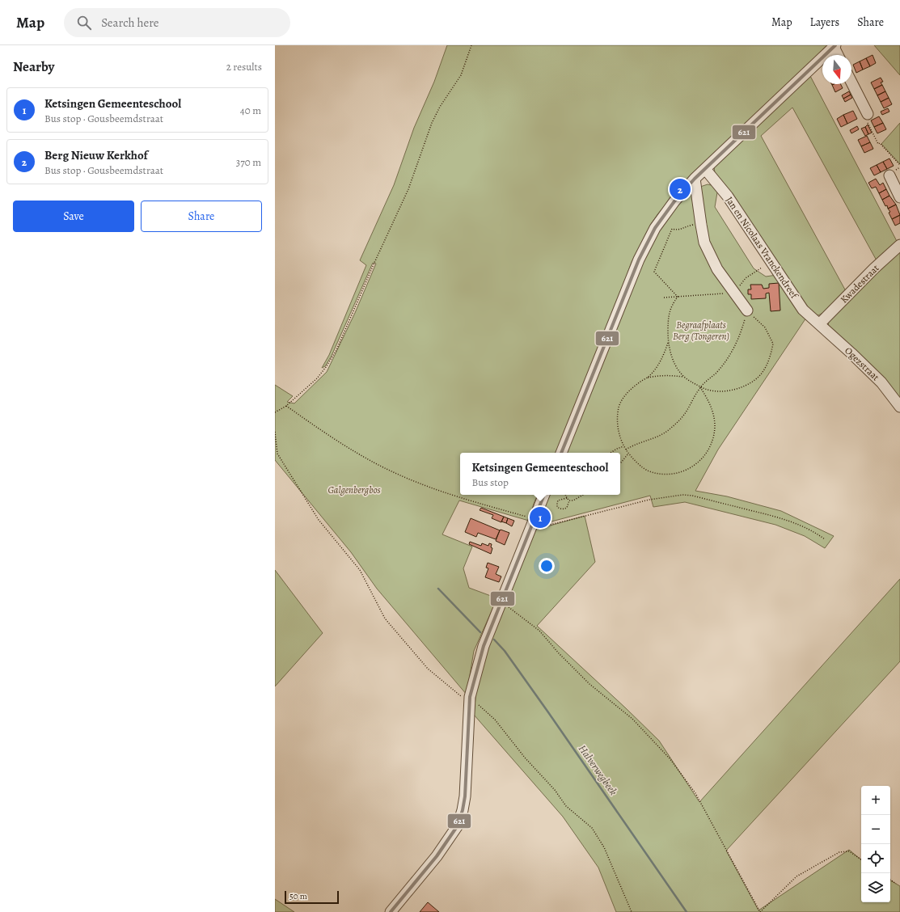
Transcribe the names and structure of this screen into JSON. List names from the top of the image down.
{
  "streets": {
    "street": ["Jan en Nicolaas Vranckendreef", "Kwadestraat", "Ogezstraat"]
  },
  "crossings": [
    ["Jan en Nicolaas Vranckendreef", "Kwadestraat"],
    ["Jan en Nicolaas Vranckendreef", "Ogezstraat"],
    ["Kwadestraat", "Ogezstraat"]
  ],
  "water": ["Halverwegbeek"],
  "parks": ["Begraafplaats Berg (Tongeren)", "Galgenbergbos"],
  "lines": ["transit line 621"],
  "scale_bar": "50 m",
  "north": "bottom",
  "page": {
    "header": "Map",
    "search": "Search here",
    "nav": ["Map", "Layers", "Share"],
    "heading": ["Nearby", "2 results"],
    "list": [
      {
        "mark": "1",
        "name": "Ketsingen Gemeenteschool",
        "note": "Bus stop · Gousbeemdstraat",
        "value": "40 m"
      },
      {
        "mark": "2",
        "name": "Berg Nieuw Kerkhof",
        "note": "Bus stop · Gousbeemdstraat",
        "value": "370 m"
      }
    ],
    "pins": ["2", "1"],
    "buttons": ["Save", "Share"],
    "popup": ["Ketsingen Gemeenteschool", "Bus stop"],
    "map_buttons": ["+", "−"],
    "scale": "50 m"
  }
}
